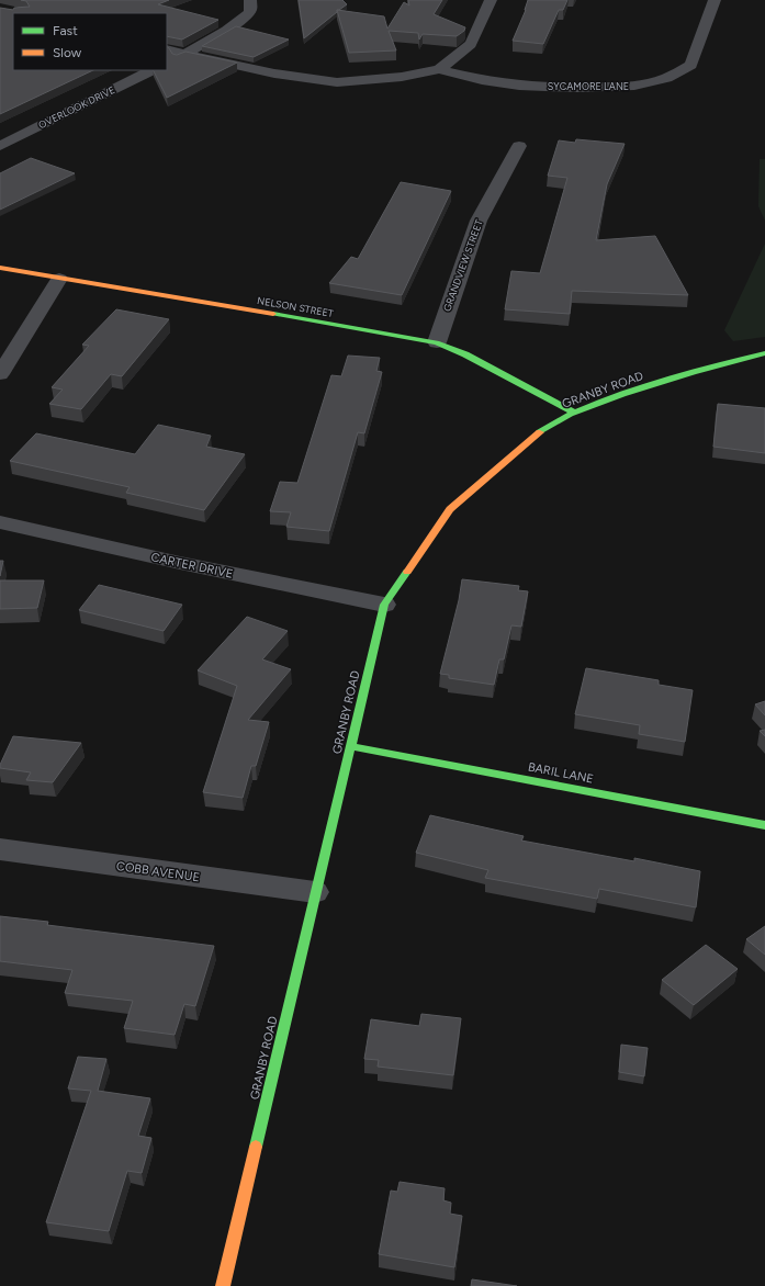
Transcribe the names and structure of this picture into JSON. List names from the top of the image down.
{
  "streets": {
    "main road": ["NELSON STREET", "GRANBY ROAD", "BARIL LANE"],
    "street": [
      "SYCAMORE LANE",
      "OVERLOOK DRIVE",
      "GRANDVIEW STREET",
      "CARTER DRIVE",
      "COBB AVENUE"
    ]
  },
  "crossings": [
    ["GRANDVIEW STREET", "NELSON STREET"],
    ["NELSON STREET", "GRANBY ROAD"],
    ["GRANBY ROAD", "CARTER DRIVE"],
    ["GRANBY ROAD", "BARIL LANE"],
    ["GRANBY ROAD", "COBB AVENUE"]
  ],
  "legend": ["Fast", "Slow"]
}
